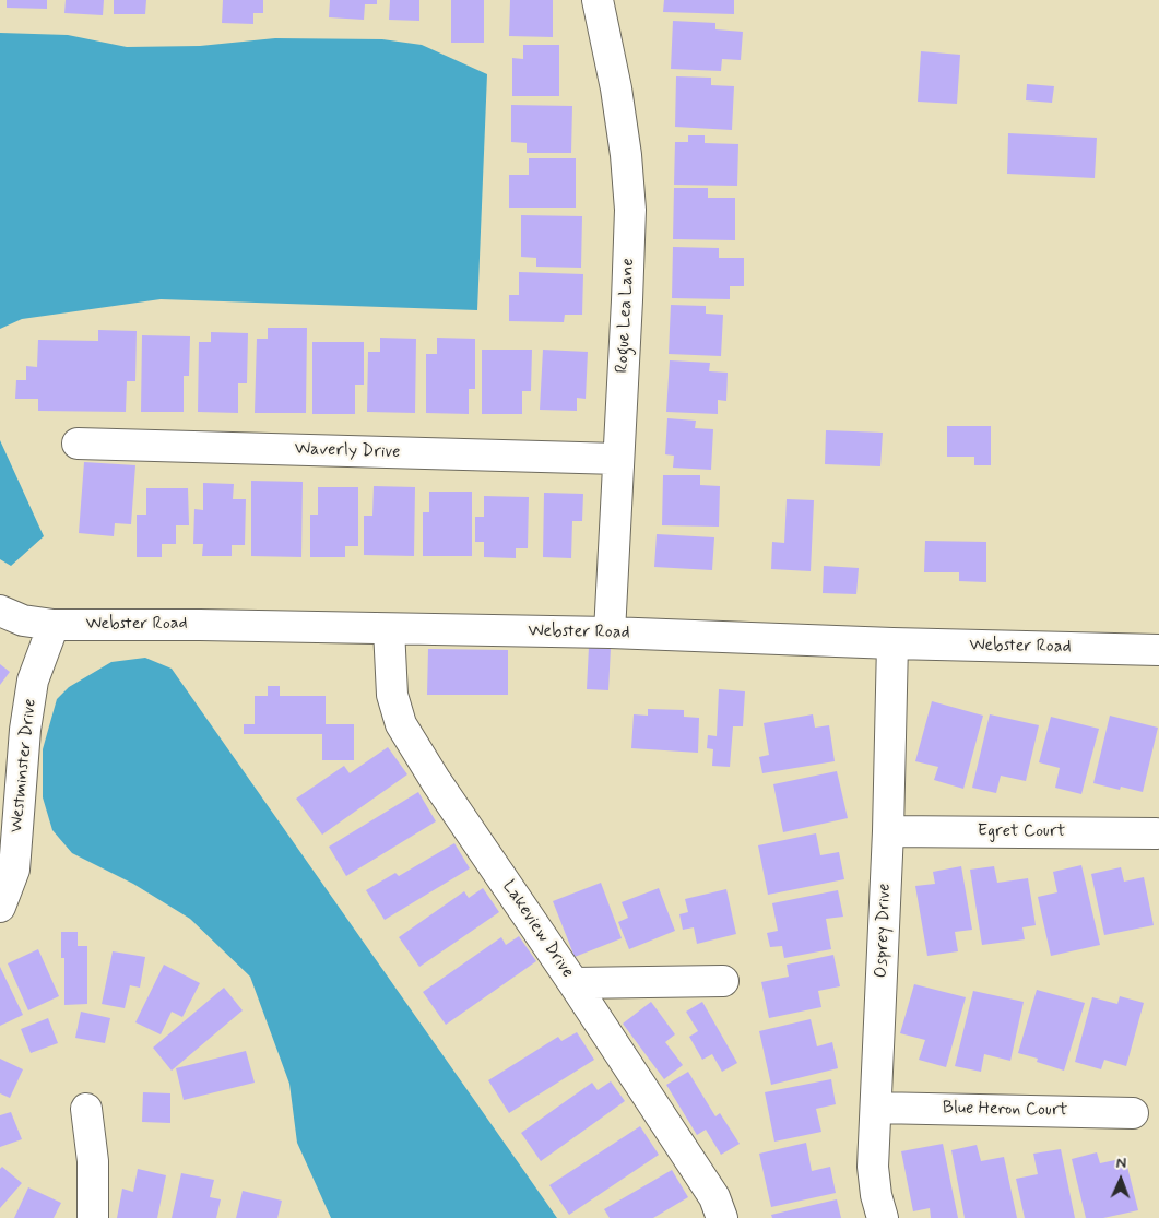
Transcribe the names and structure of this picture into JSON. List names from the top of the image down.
{
  "streets": {
    "street": [
      "Rogue Lea Lane",
      "Waverly Drive",
      "Webster Road",
      "Westminster Drive",
      "Egret Court",
      "Lakeview Drive",
      "Osprey Drive",
      "Blue Heron Court"
    ]
  },
  "crossings": [
    ["Rogue Lea Lane", "Waverly Drive"],
    ["Rogue Lea Lane", "Webster Road"],
    ["Webster Road", "Westminster Drive"],
    ["Webster Road", "Lakeview Drive"],
    ["Webster Road", "Osprey Drive"],
    ["Egret Court", "Osprey Drive"],
    ["Osprey Drive", "Blue Heron Court"]
  ],
  "north": "top"
}
